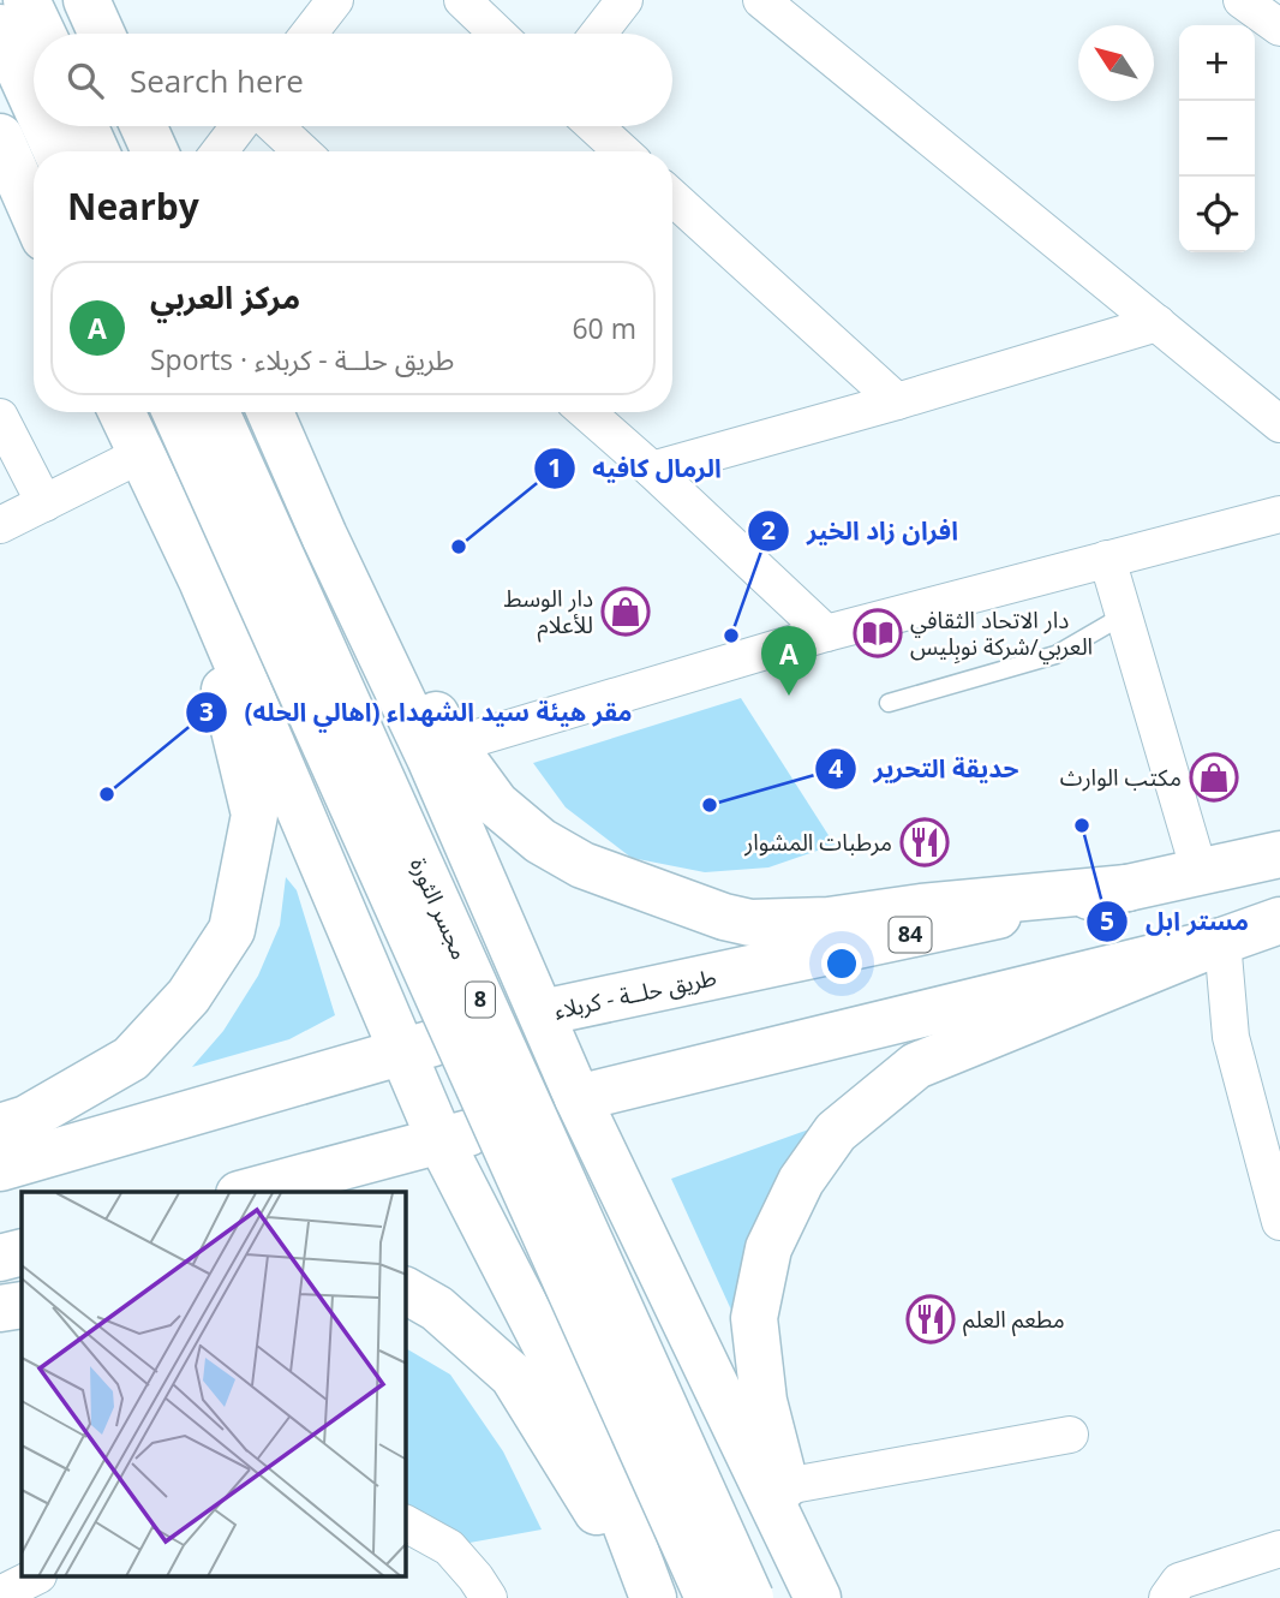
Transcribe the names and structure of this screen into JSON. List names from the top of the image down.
{
  "streets": {
    "main road": [
      "مجسر الثورة",
      "84",
      "طريق حلــة - كربلاء",
      "8"
    ]
  },
  "places": {
    "other": [
      "الرمال كافيه",
      "افران زاد الخير",
      "مقر هيئة سيد الشهداء (اهالي الحله)",
      "حديقة التحرير",
      "مستر ابل"
    ],
    "shop": ["دار الوسط للأعلام", "مكتب الوارث"],
    "library": ["دار الاتحاد الثقافي العربي/شركة نوبِليس"],
    "restaurant": ["مرطبات المشوار", "مطعم العلم"]
  },
  "north": "top left",
  "page": {
    "map_buttons": ["+", "−"],
    "search": "Search here",
    "heading": "Nearby",
    "list": [
      {
        "mark": "A",
        "name": "مركز العربي",
        "note": "Sports · طريق حلــة - كربلاء",
        "value": "60 m"
      }
    ],
    "pins": "A"
  }
}
